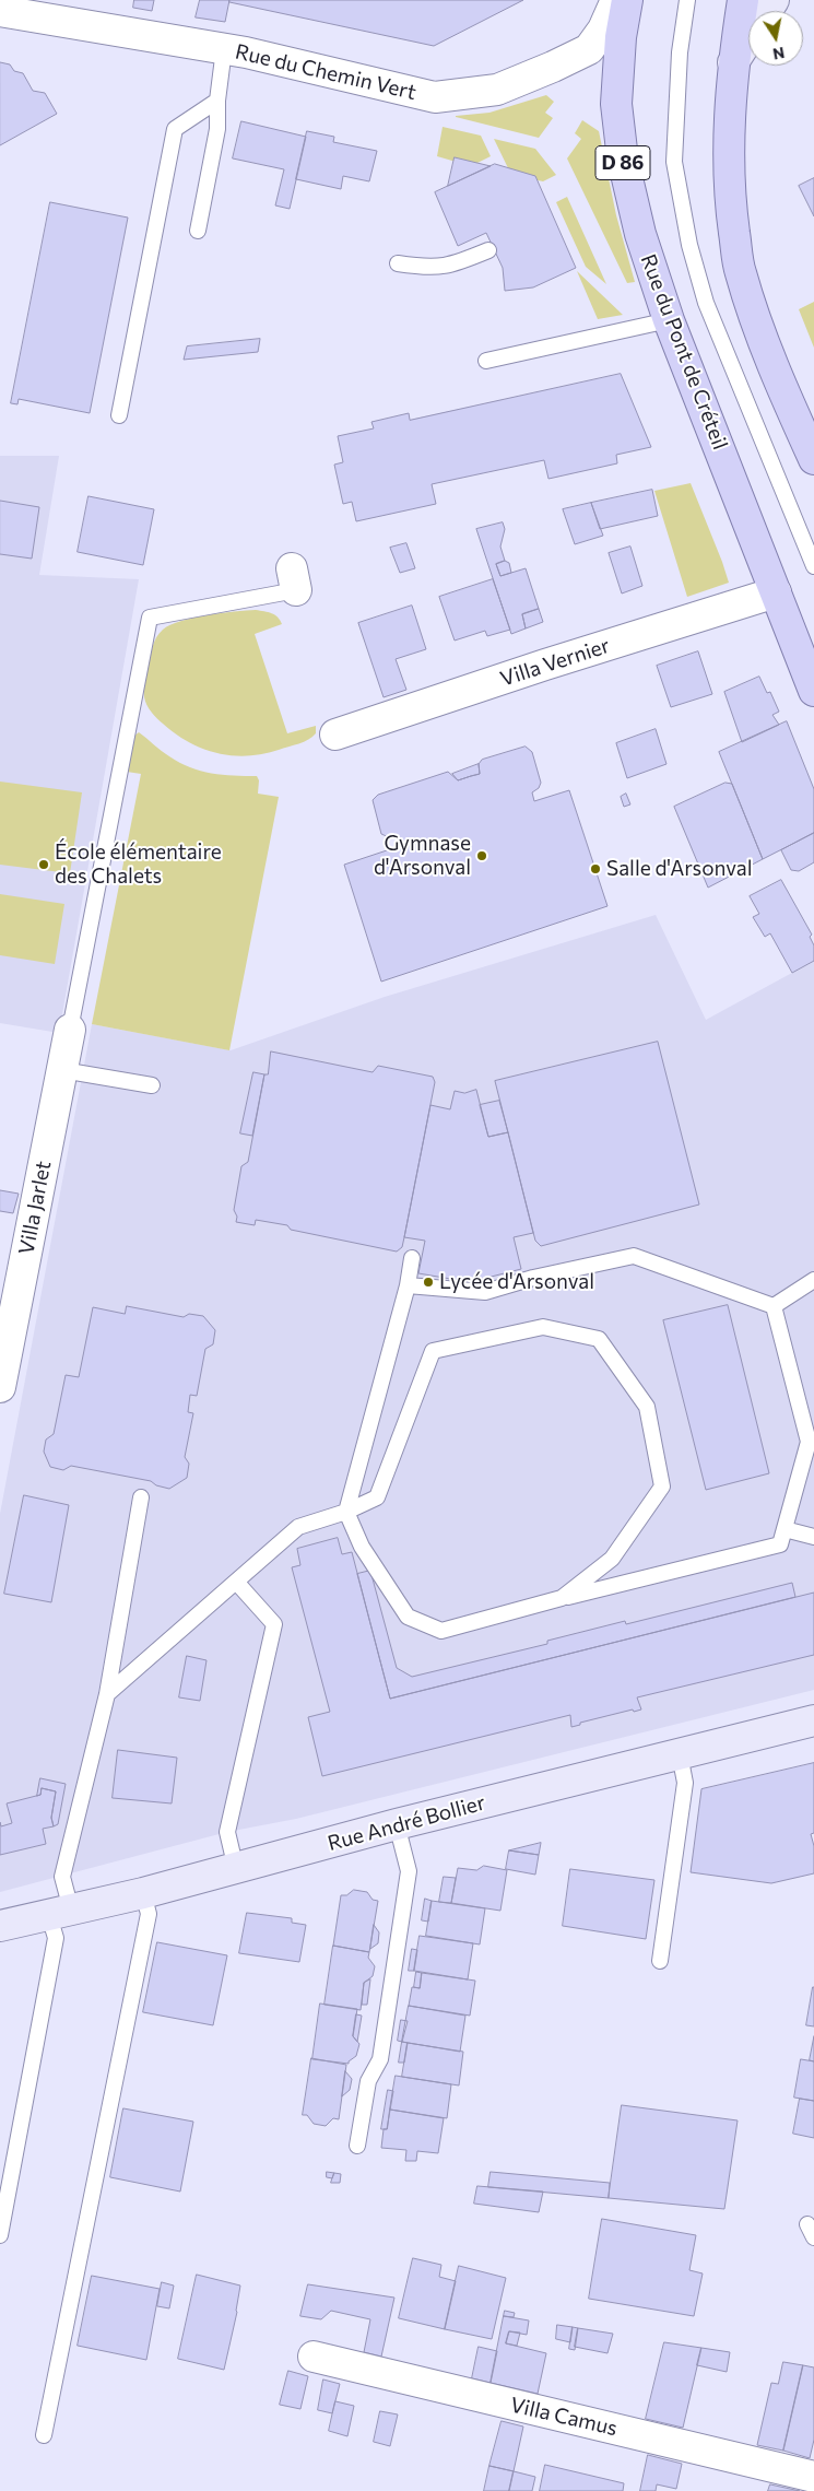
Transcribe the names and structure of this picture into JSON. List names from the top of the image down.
{
  "streets": {
    "main road": ["D 86", "Rue du Pont de Créteil"],
    "street": [
      "Rue du Chemin Vert",
      "Villa Vernier",
      "Villa Jarlet",
      "Rue André Bollier",
      "Villa Camus"
    ]
  },
  "crossings": [
    ["Rue du Pont de Créteil", "Villa Vernier"]
  ],
  "places": [
    "Gymnase d'Arsonval",
    "École élémentaire des Chalets",
    "Salle d'Arsonval",
    "Lycée d'Arsonval"
  ],
  "north": "bottom"
}
